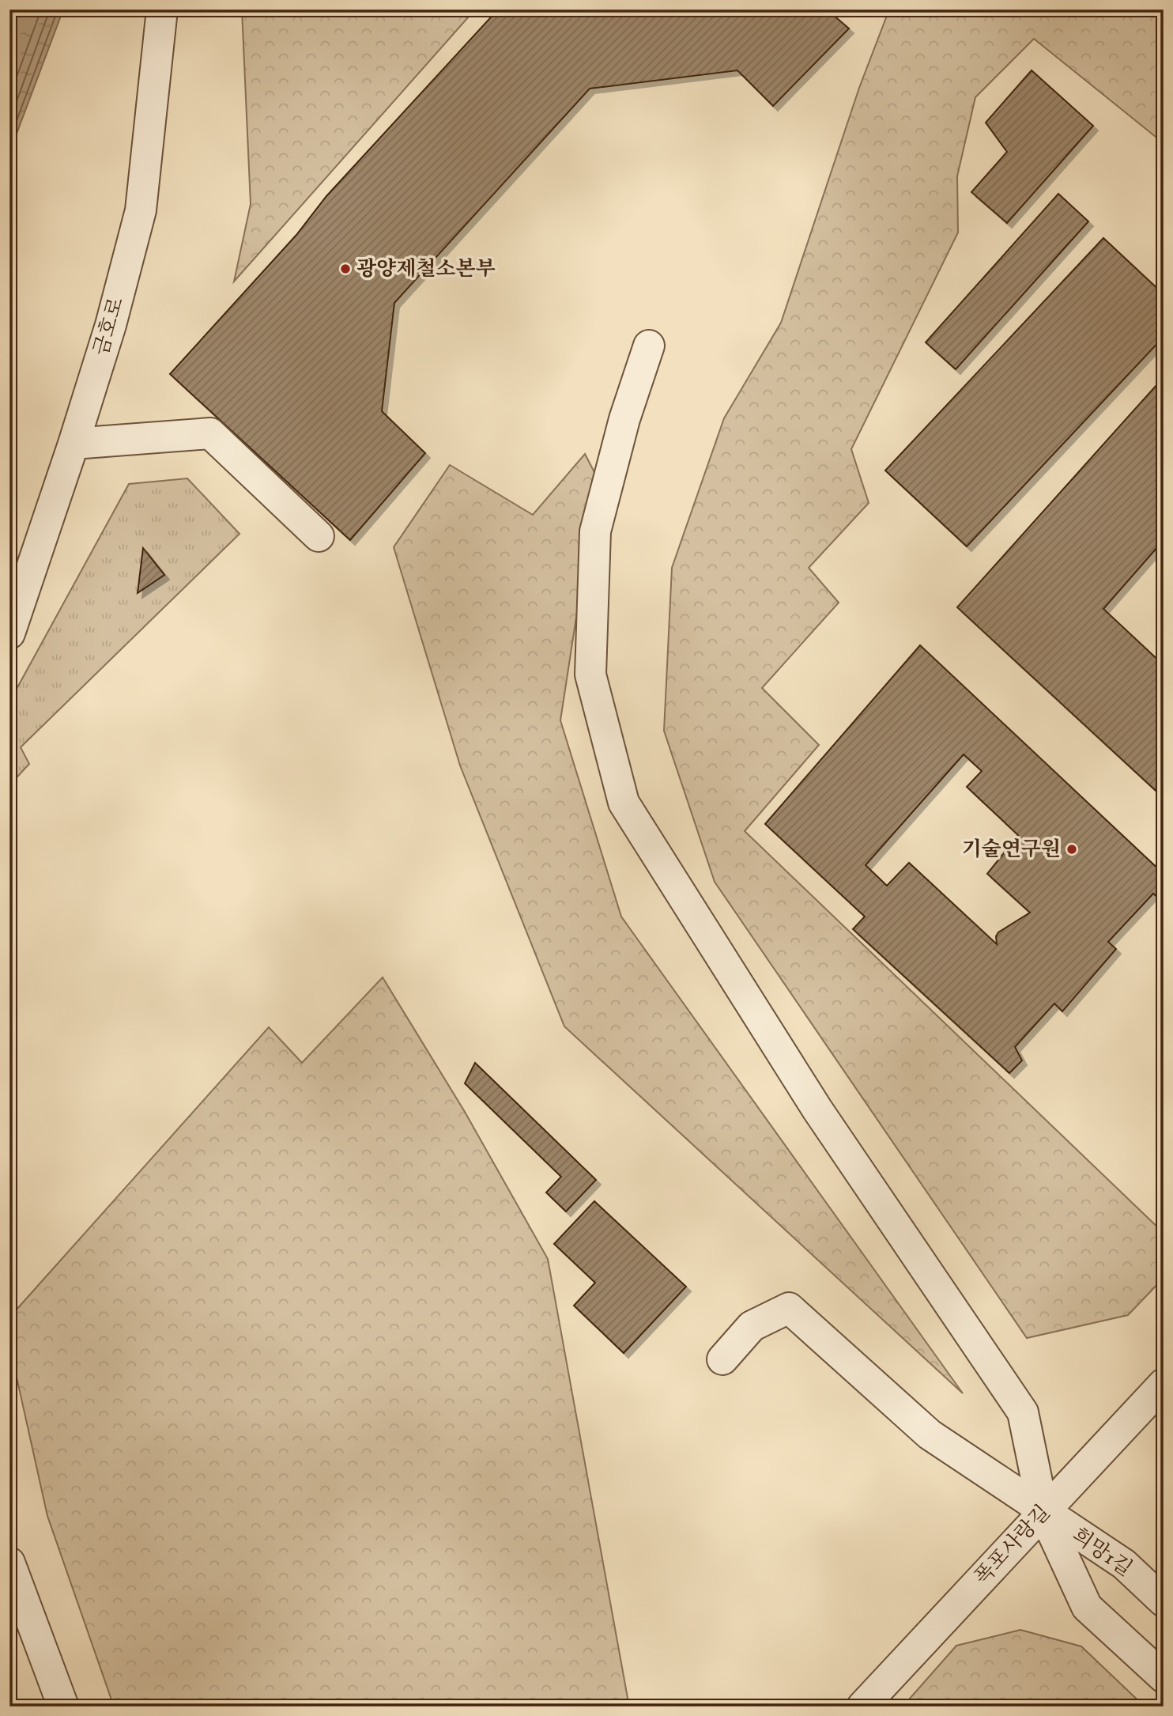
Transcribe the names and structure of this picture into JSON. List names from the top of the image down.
{
  "streets": {
    "street": ["금호로", "폭포사랑길", "희망1길"]
  },
  "crossings": [
    ["폭포사랑길", "희망1길"]
  ],
  "places": ["광양제철소본부", "기술연구원"]
}
